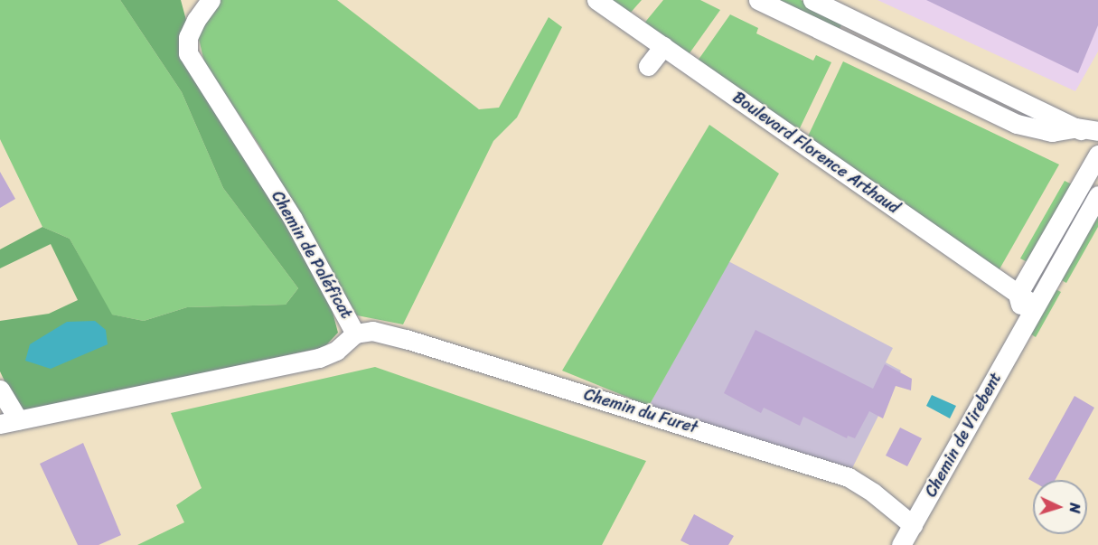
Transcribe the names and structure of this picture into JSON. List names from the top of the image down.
{
  "streets": {
    "street": [
      "Boulevard Florence Arthaud",
      "Chemin de Paléficat",
      "Chemin du Furet",
      "Chemin de Virebent"
    ]
  },
  "crossings": [
    ["Boulevard Florence Arthaud", "Chemin de Virebent"],
    ["Chemin de Paléficat", "Chemin du Furet"],
    ["Chemin du Furet", "Chemin de Virebent"]
  ],
  "north": "right"
}
